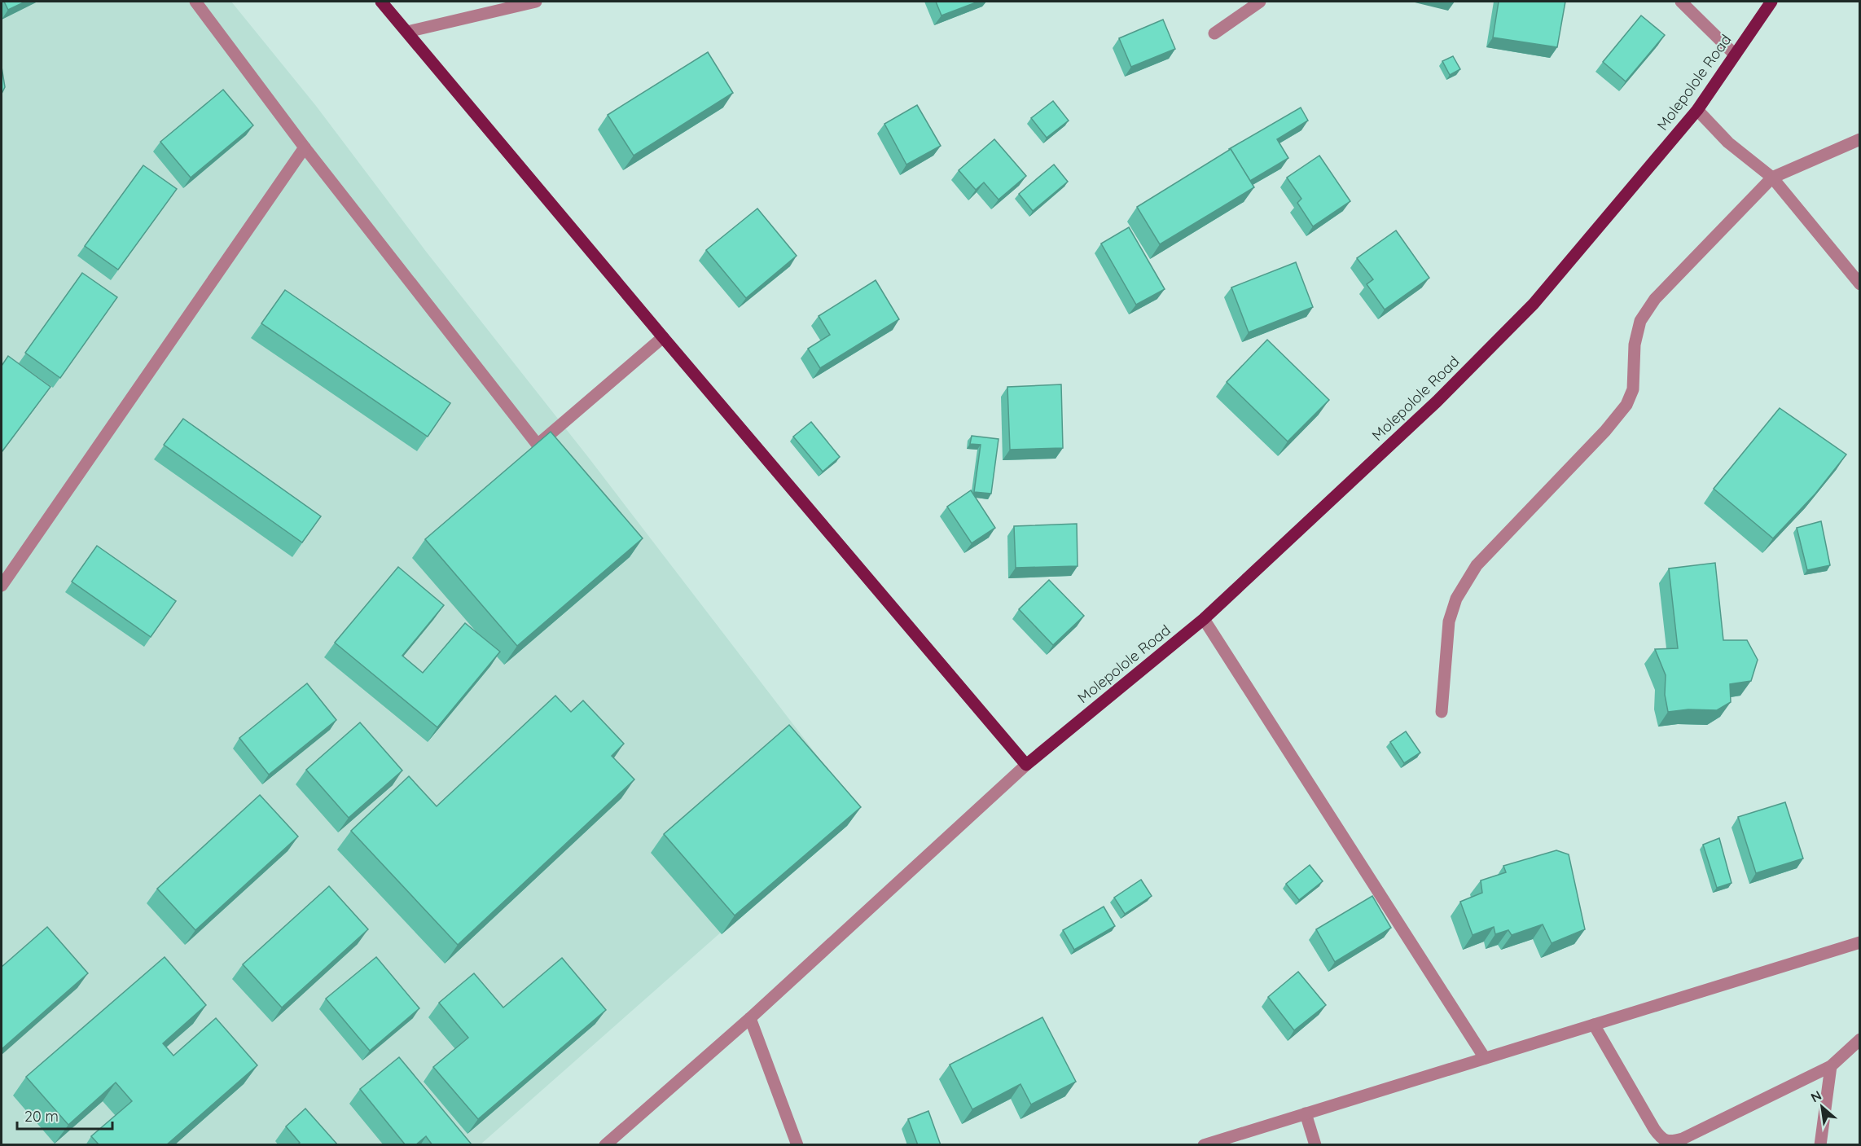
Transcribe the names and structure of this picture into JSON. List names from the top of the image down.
{
  "streets": {
    "main road": ["Molepolole Road"]
  },
  "scale_bar": "20 m",
  "north": "top left"
}
